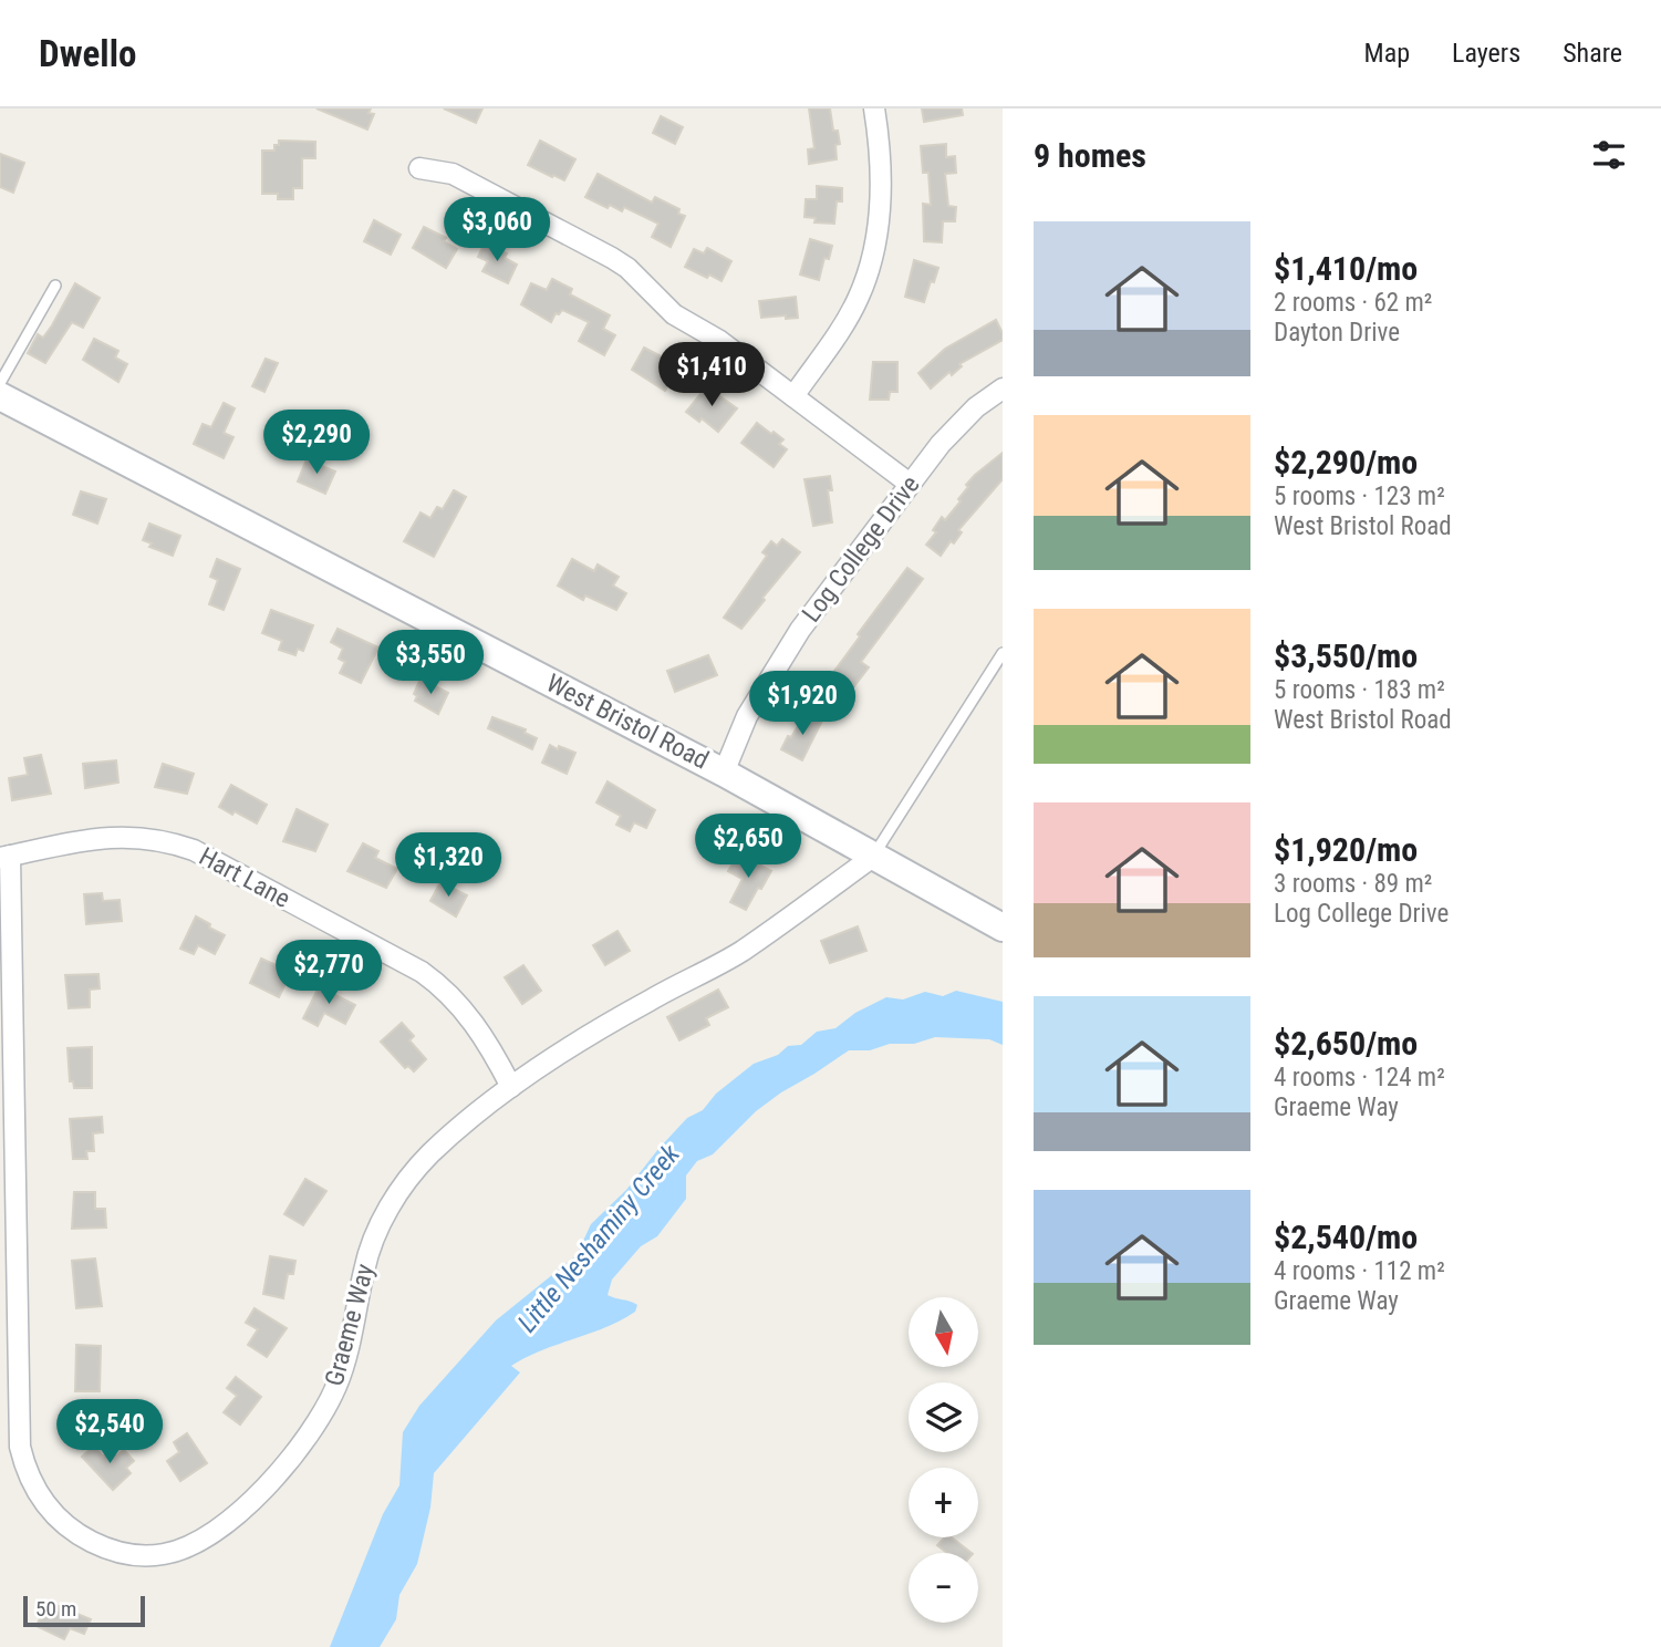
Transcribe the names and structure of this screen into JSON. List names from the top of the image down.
{
  "streets": {
    "main road": ["West Bristol Road"],
    "street": ["Log College Drive", "Hart Lane", "Graeme Way"]
  },
  "crossings": [
    ["Log College Drive", "West Bristol Road"],
    ["West Bristol Road", "Graeme Way"],
    ["Hart Lane", "Graeme Way"]
  ],
  "water": ["Little Neshaminy Creek"],
  "scale_bar": "50 m",
  "north": "bottom",
  "page": {
    "header": "Dwello",
    "nav": ["Map", "Layers", "Share"],
    "heading": "9 homes",
    "price": [
      "$3,060",
      "$1,410",
      "$2,290",
      "$3,550",
      "$1,920",
      "$2,650",
      "$1,320",
      "$2,770",
      "$2,540"
    ],
    "list": [
      {
        "name": "$1,410/mo",
        "note": "2 rooms · 62 m² · Dayton Drive"
      },
      {
        "name": "$2,290/mo",
        "note": "5 rooms · 123 m² · West Bristol Road"
      },
      {
        "name": "$3,550/mo",
        "note": "5 rooms · 183 m² · West Bristol Road"
      },
      {
        "name": "$1,920/mo",
        "note": "3 rooms · 89 m² · Log College Drive"
      },
      {
        "name": "$2,650/mo",
        "note": "4 rooms · 124 m² · Graeme Way"
      },
      {
        "name": "$2,540/mo",
        "note": "4 rooms · 112 m² · Graeme Way"
      }
    ],
    "map_buttons": ["+", "−"],
    "scale": "50 m"
  }
}
